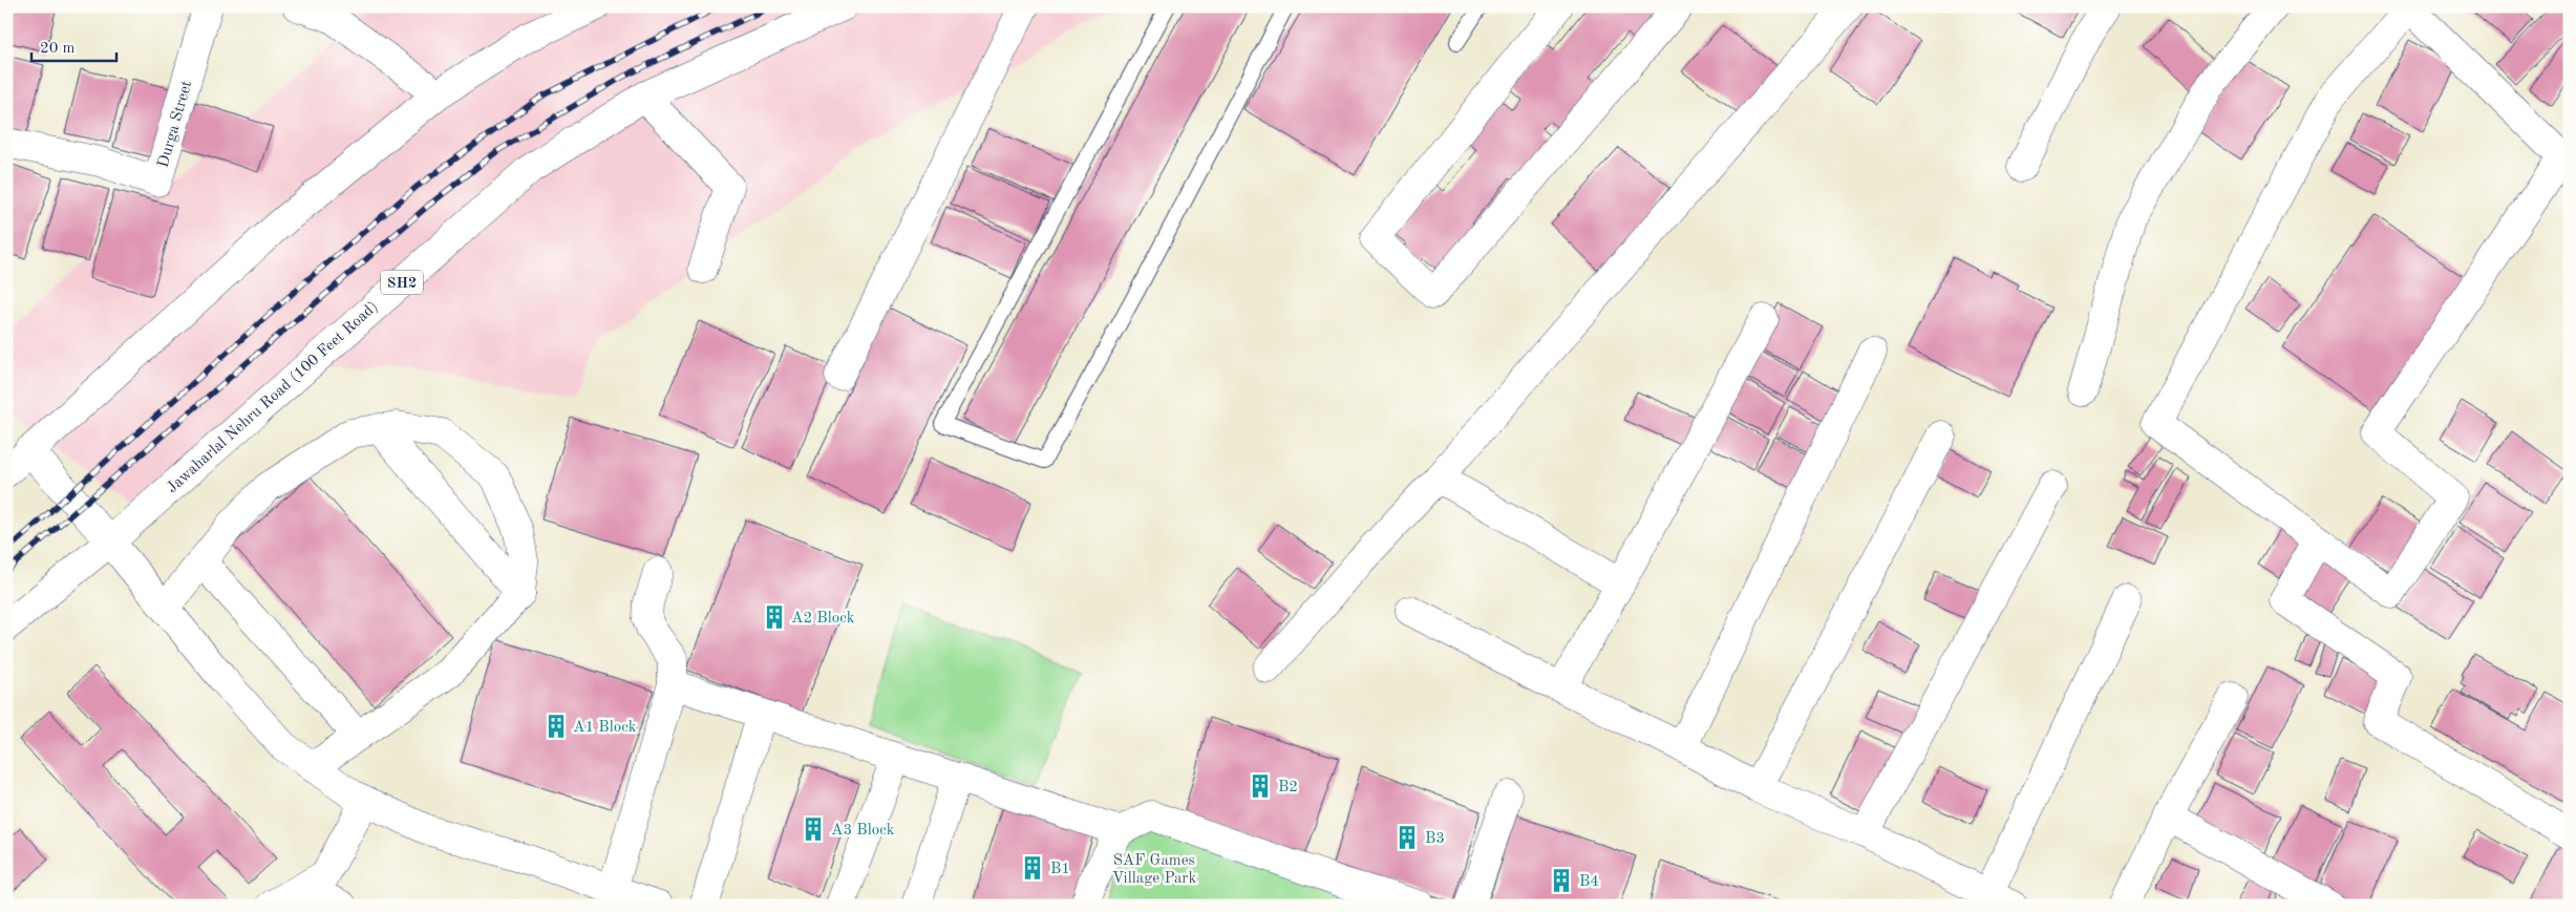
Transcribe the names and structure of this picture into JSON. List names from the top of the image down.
{
  "streets": {
    "street": ["Durga Street", "SH2", "Jawaharlal Nehru Road (100 Feet Road)"]
  },
  "parks": ["SAF Games Village Park"],
  "places": {
    "building": [
      "A2 Block",
      "A1 Block",
      "B2",
      "A3 Block",
      "B3",
      "B1",
      "B4"
    ]
  },
  "scale_bar": "20 m"
}
